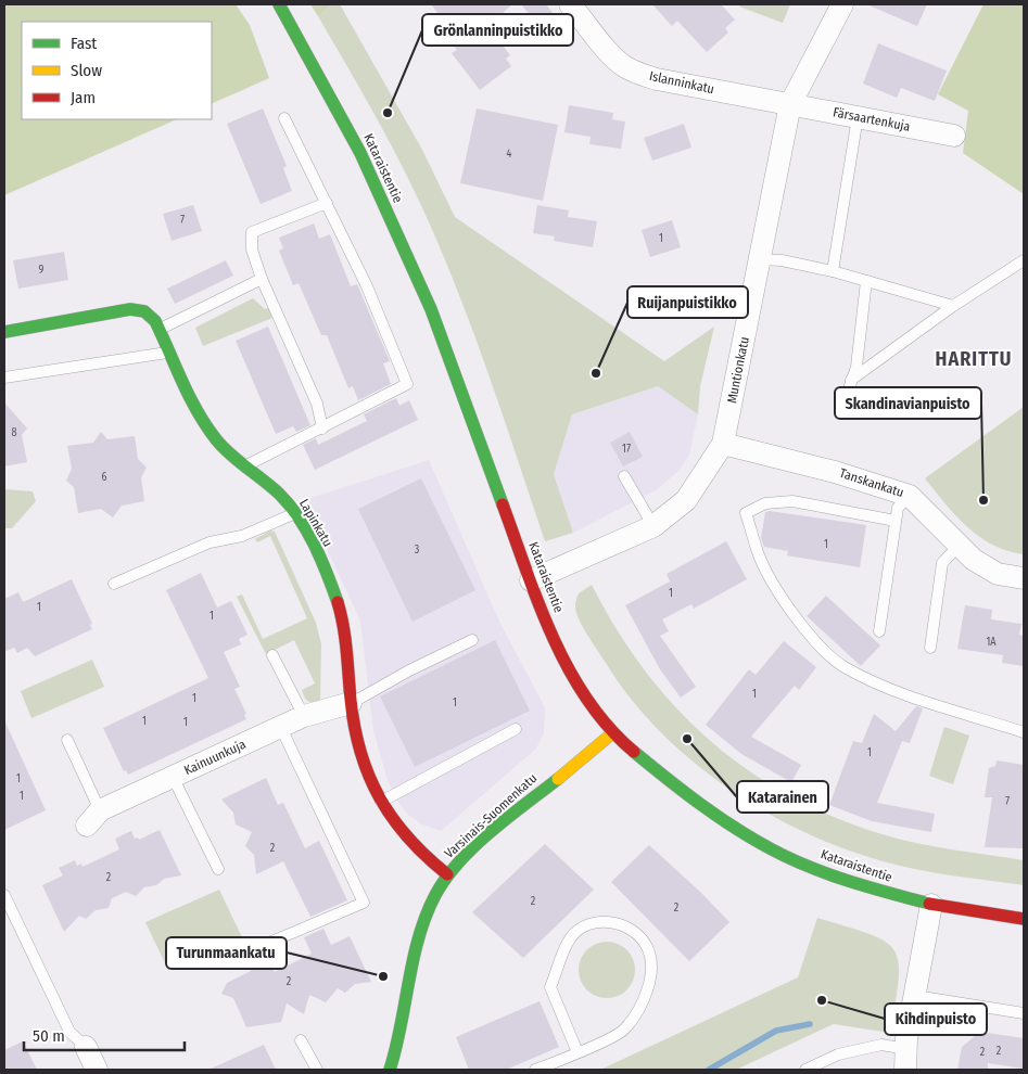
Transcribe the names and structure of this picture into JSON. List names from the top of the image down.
{
  "streets": {
    "street": [
      "Islanninkatu",
      "Färsaartenkuja",
      "Kataraistentie",
      "Muntionkatu",
      "Tanskankatu",
      "Lapinkatu",
      "Kainuunkuja",
      "Varsinais-Suomenkatu"
    ]
  },
  "crossings": [
    ["Islanninkatu", "Färsaartenkuja"],
    ["Islanninkatu", "Muntionkatu"],
    ["Färsaartenkuja", "Muntionkatu"],
    ["Kataraistentie", "Muntionkatu"],
    ["Kataraistentie", "Varsinais-Suomenkatu"],
    ["Muntionkatu", "Tanskankatu"],
    ["Lapinkatu", "Kainuunkuja"],
    ["Lapinkatu", "Varsinais-Suomenkatu"]
  ],
  "districts": ["HARITTU"],
  "places": [
    "Grönlanninpuistikko",
    "Ruijanpuistikko",
    "Skandinavianpuisto",
    "Katarainen",
    "Turunmaankatu",
    "Kihdinpuisto"
  ],
  "house_numbers": [
    "4",
    "7",
    "1",
    "9",
    "8",
    "17",
    "6",
    "1",
    "3",
    "1",
    "1",
    "1",
    "1A",
    "1",
    "1",
    "1",
    "1",
    "1",
    "1",
    "1",
    "1",
    "7",
    "2",
    "2",
    "2",
    "2",
    "2",
    "2",
    "2"
  ],
  "legend": ["Fast", "Slow", "Jam"],
  "scale_bar": "50 m"
}
